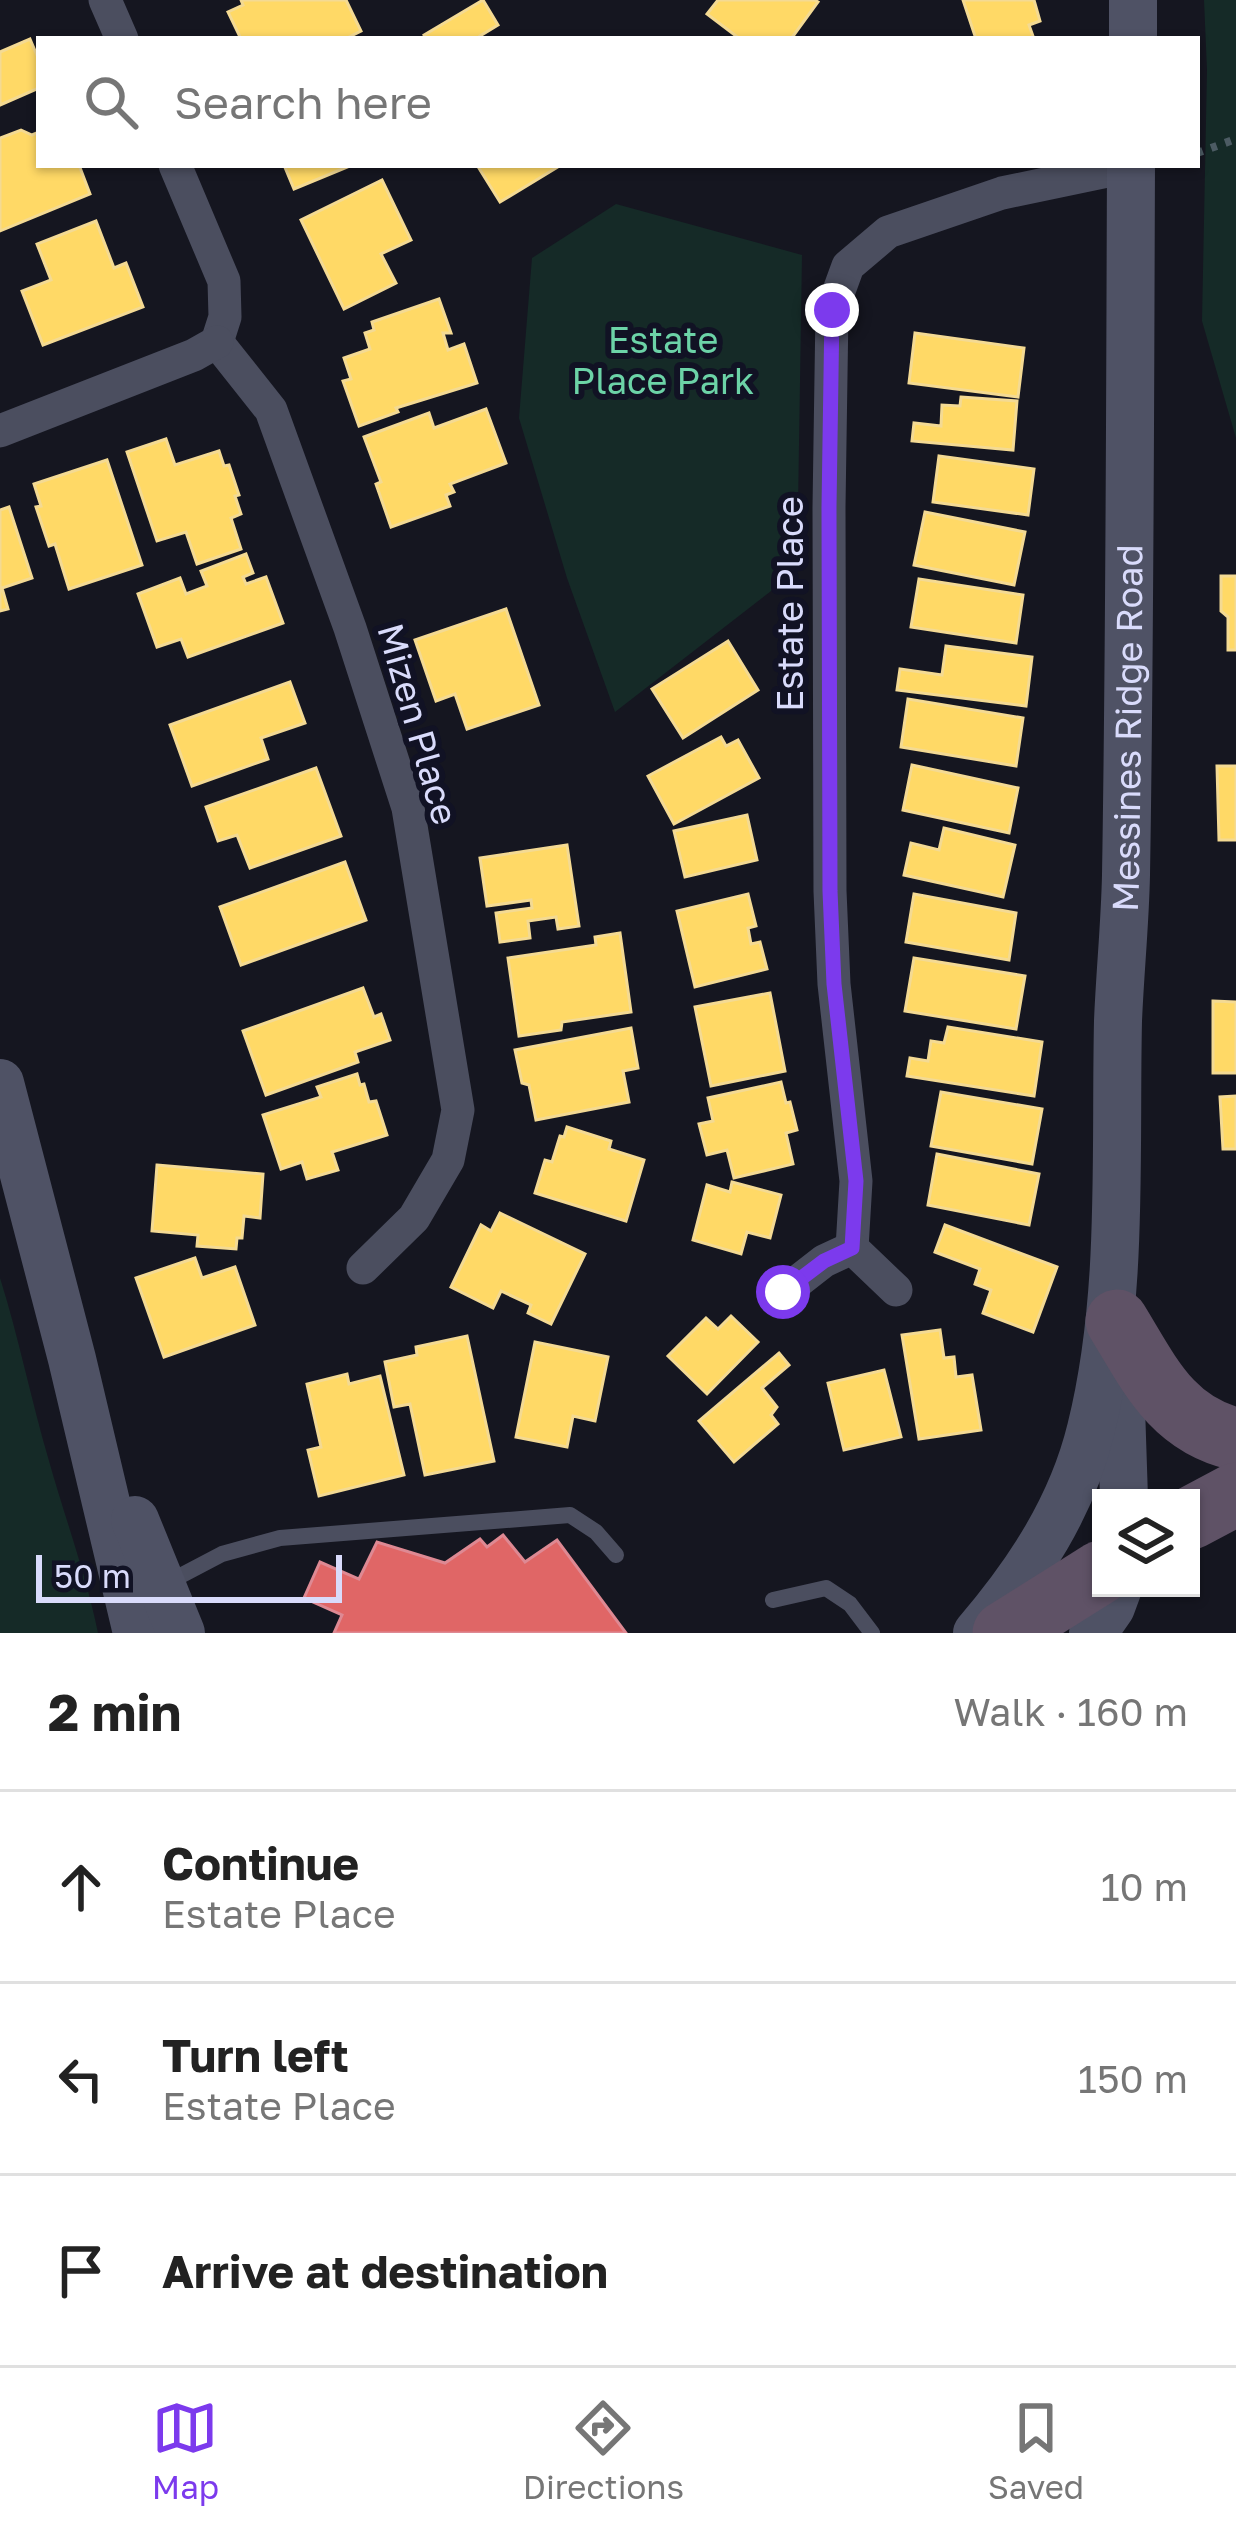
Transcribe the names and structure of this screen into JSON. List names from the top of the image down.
{
  "streets": {
    "street": ["Estate Place", "Mizen Place", "Messines Ridge Road"]
  },
  "parks": ["Estate Place Park"],
  "scale_bar": "50 m",
  "page": {
    "search": "Search here",
    "scale": "50 m",
    "heading": ["2 min", "Walk · 160 m"],
    "list": [
      ["Continue", "Estate Place", "10 m"],
      ["Turn left", "Estate Place", "150 m"],
      "Arrive at destination"
    ],
    "nav": ["Map", "Directions", "Saved"]
  }
}
